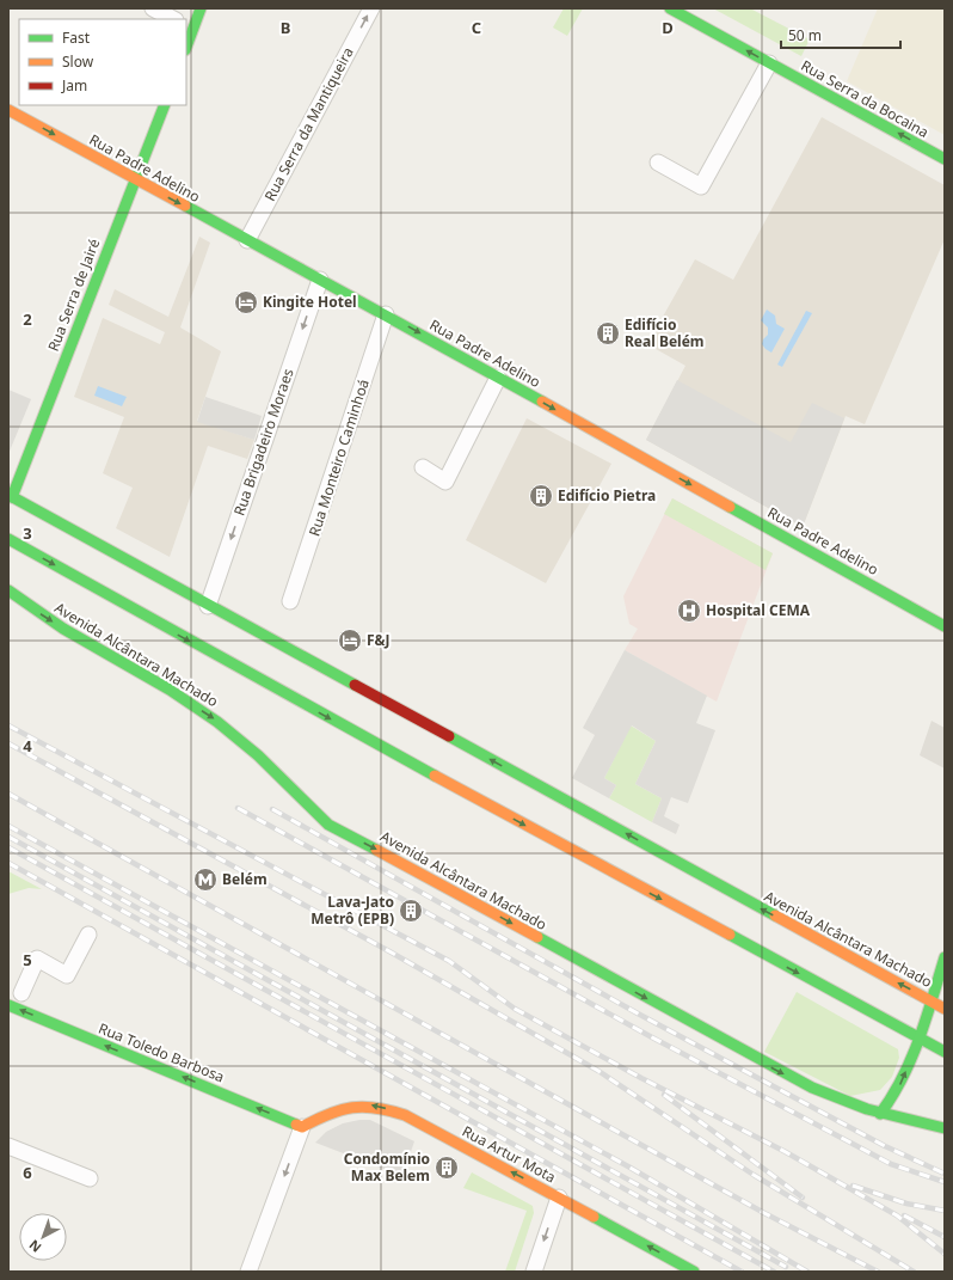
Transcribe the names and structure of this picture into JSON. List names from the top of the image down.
{
  "streets": {
    "main road": [
      "Rua Serra da Bocaina",
      "Rua Padre Adelino",
      "Rua Serra de Jairé",
      "Avenida Alcântara Machado",
      "Rua Toledo Barbosa",
      "Rua Artur Mota"
    ],
    "street": ["Rua Serra da Mantiqueira", "Rua Brigadeiro Moraes", "Rua Monteiro Caminhoá"]
  },
  "crossings": [
    ["Rua Serra da Mantiqueira", "Rua Padre Adelino"],
    ["Rua Padre Adelino", "Rua Serra de Jairé"],
    ["Rua Padre Adelino", "Rua Brigadeiro Moraes"],
    ["Rua Padre Adelino", "Rua Monteiro Caminhoá"],
    ["Rua Serra de Jairé", "Avenida Alcântara Machado"],
    ["Rua Brigadeiro Moraes", "Avenida Alcântara Machado"],
    ["Rua Toledo Barbosa", "Rua Artur Mota"]
  ],
  "one_way": [
    "Rua Serra da Bocaina",
    "Rua Serra da Mantiqueira",
    "Rua Padre Adelino",
    "Rua Brigadeiro Moraes",
    "Rua Toledo Barbosa",
    "Rua Artur Mota"
  ],
  "places": {
    "hotel": ["Kingite Hotel", "F&J"],
    "building": [
      "Edifício Real Belém",
      "Edifício Pietra",
      "Lava-Jato Metrô (EPB)",
      "Condomínio Max Belem"
    ],
    "hospital": ["Hospital CEMA"],
    "metro station": ["Belém"]
  },
  "legend": ["Fast", "Slow", "Jam"],
  "scale_bar": "50 m",
  "north": "bottom left",
  "grid": {
    "columns": ["B", "C", "D"],
    "rows": [
      "2",
      "3",
      "4",
      "5",
      "6"
    ]
  }
}
